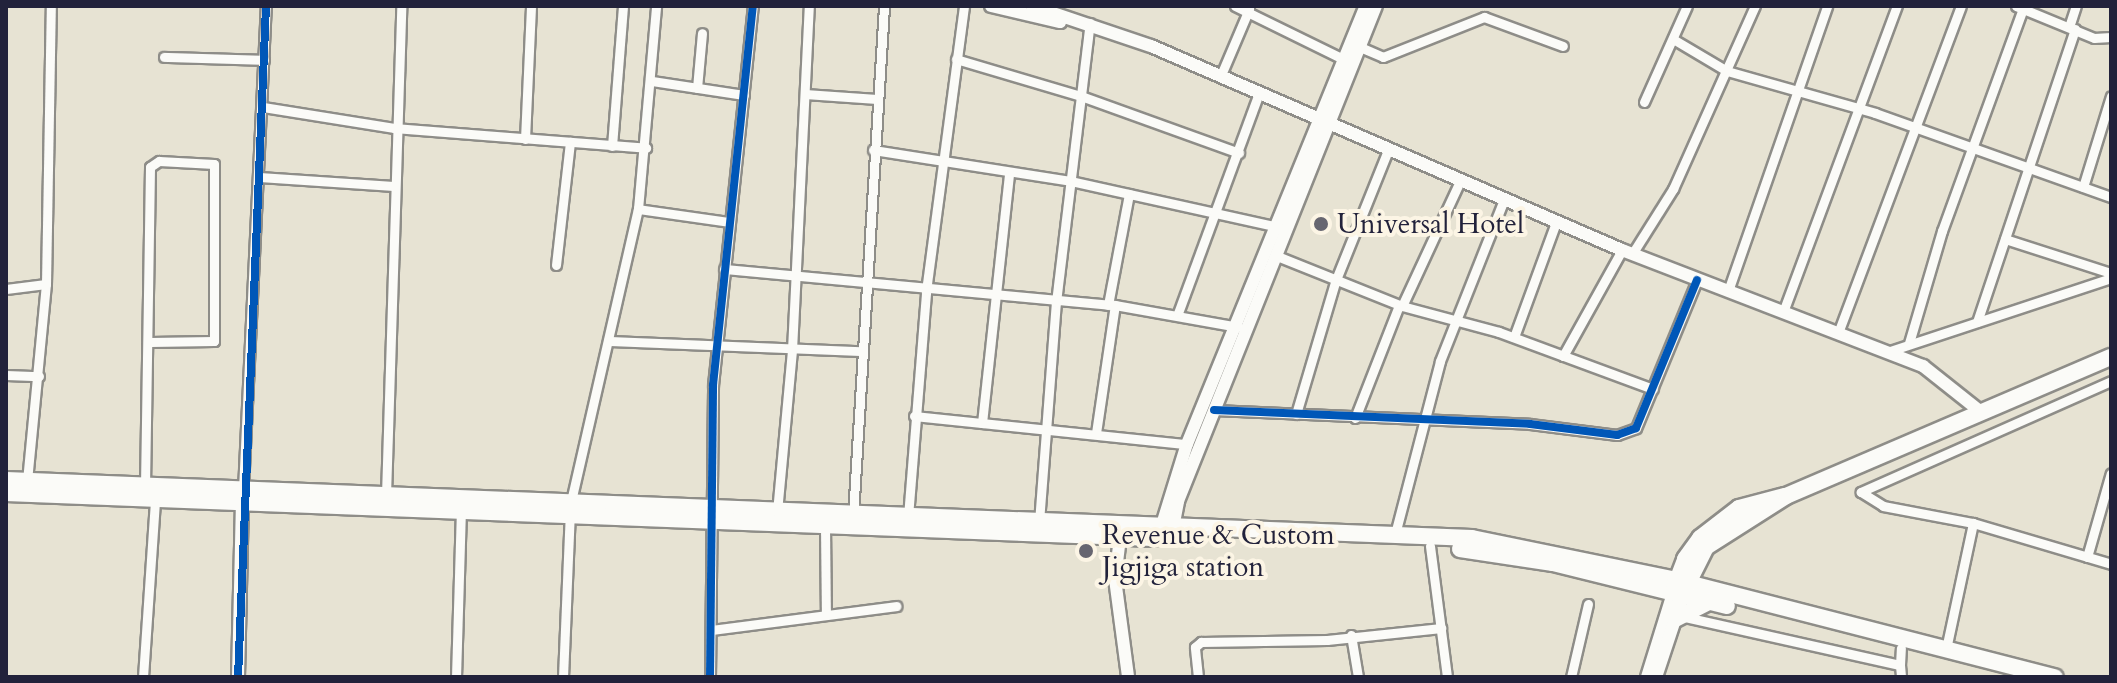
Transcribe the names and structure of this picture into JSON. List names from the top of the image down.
{
  "places": ["Universal Hotel", "Revenue & Custom Jigjiga station"]
}
